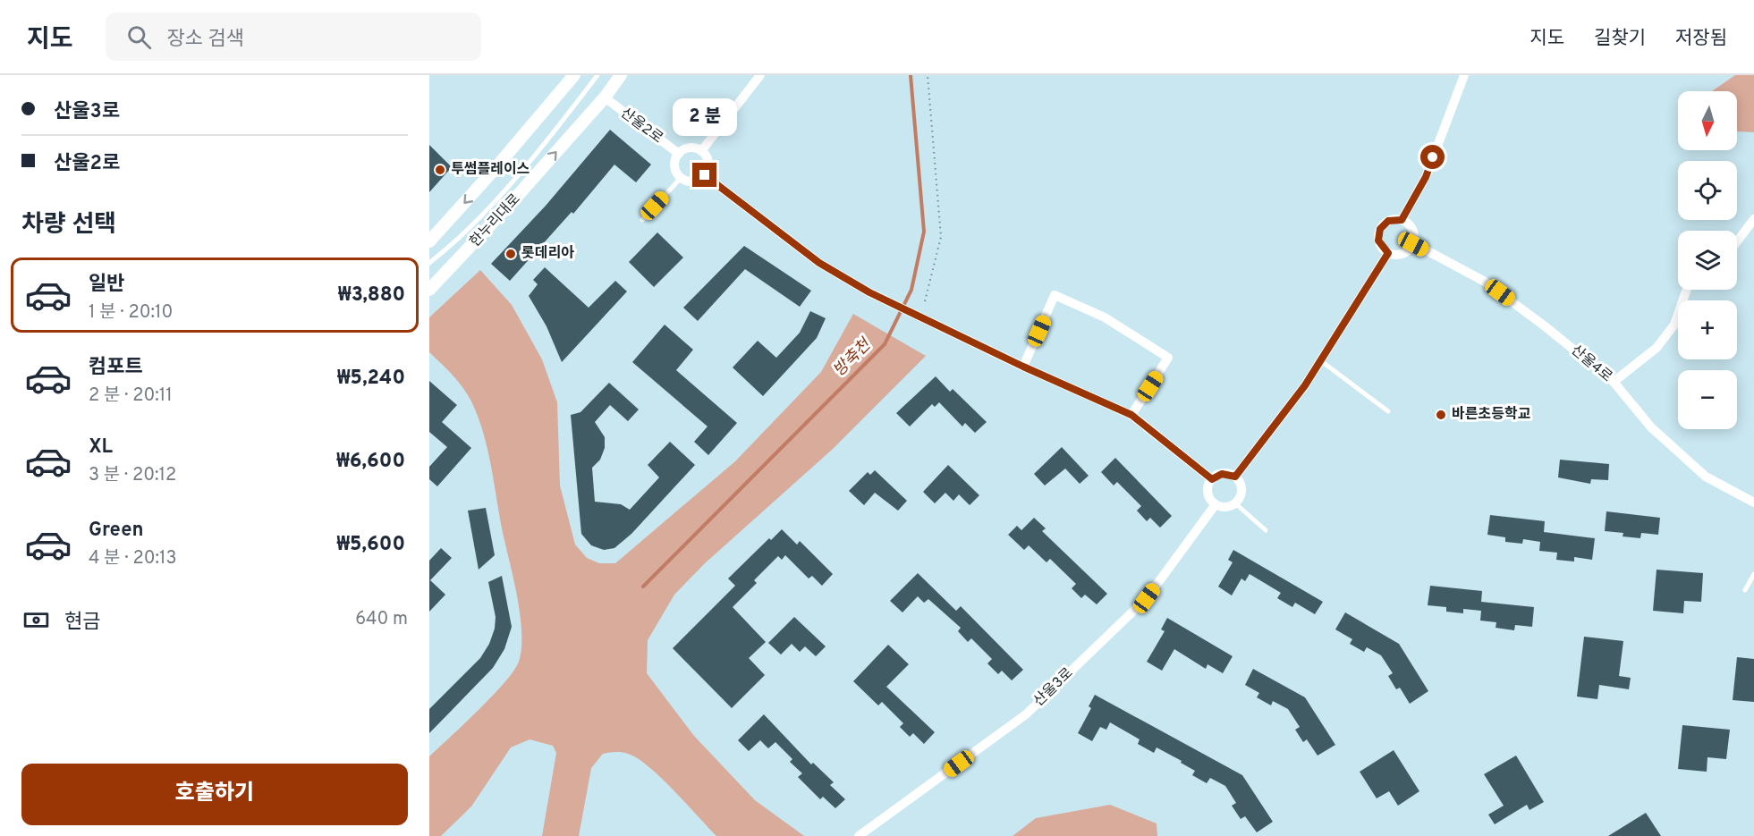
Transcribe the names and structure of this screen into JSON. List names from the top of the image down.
{
  "streets": {
    "street": [
      "산울2로",
      "한누리대로",
      "산울4로",
      "산울3로"
    ]
  },
  "crossings": [
    ["산울2로", "한누리대로"]
  ],
  "water": ["방축천"],
  "places": ["투썸플레이스", "롯데리아", "바른초등학교"],
  "north": "bottom",
  "page": {
    "header": "지도",
    "search": "장소 검색",
    "nav": ["지도", "길찾기", "저장됨"],
    "banner": ["산울3로", "산울2로"],
    "map_buttons": ["+", "−"],
    "bubble": "2 분",
    "heading": "차량 선택",
    "list": [
      {
        "name": "일반",
        "note": "1 분 · 20:10",
        "value": "₩3,880"
      },
      {
        "name": "컴포트",
        "note": "2 분 · 20:11",
        "value": "₩5,240"
      },
      {
        "name": "XL",
        "note": "3 분 · 20:12",
        "value": "₩6,600"
      },
      {
        "name": "Green",
        "note": "4 분 · 20:13",
        "value": "₩5,600"
      }
    ],
    "pay": ["현금", "640 m"],
    "buttons": "호출하기"
  }
}
